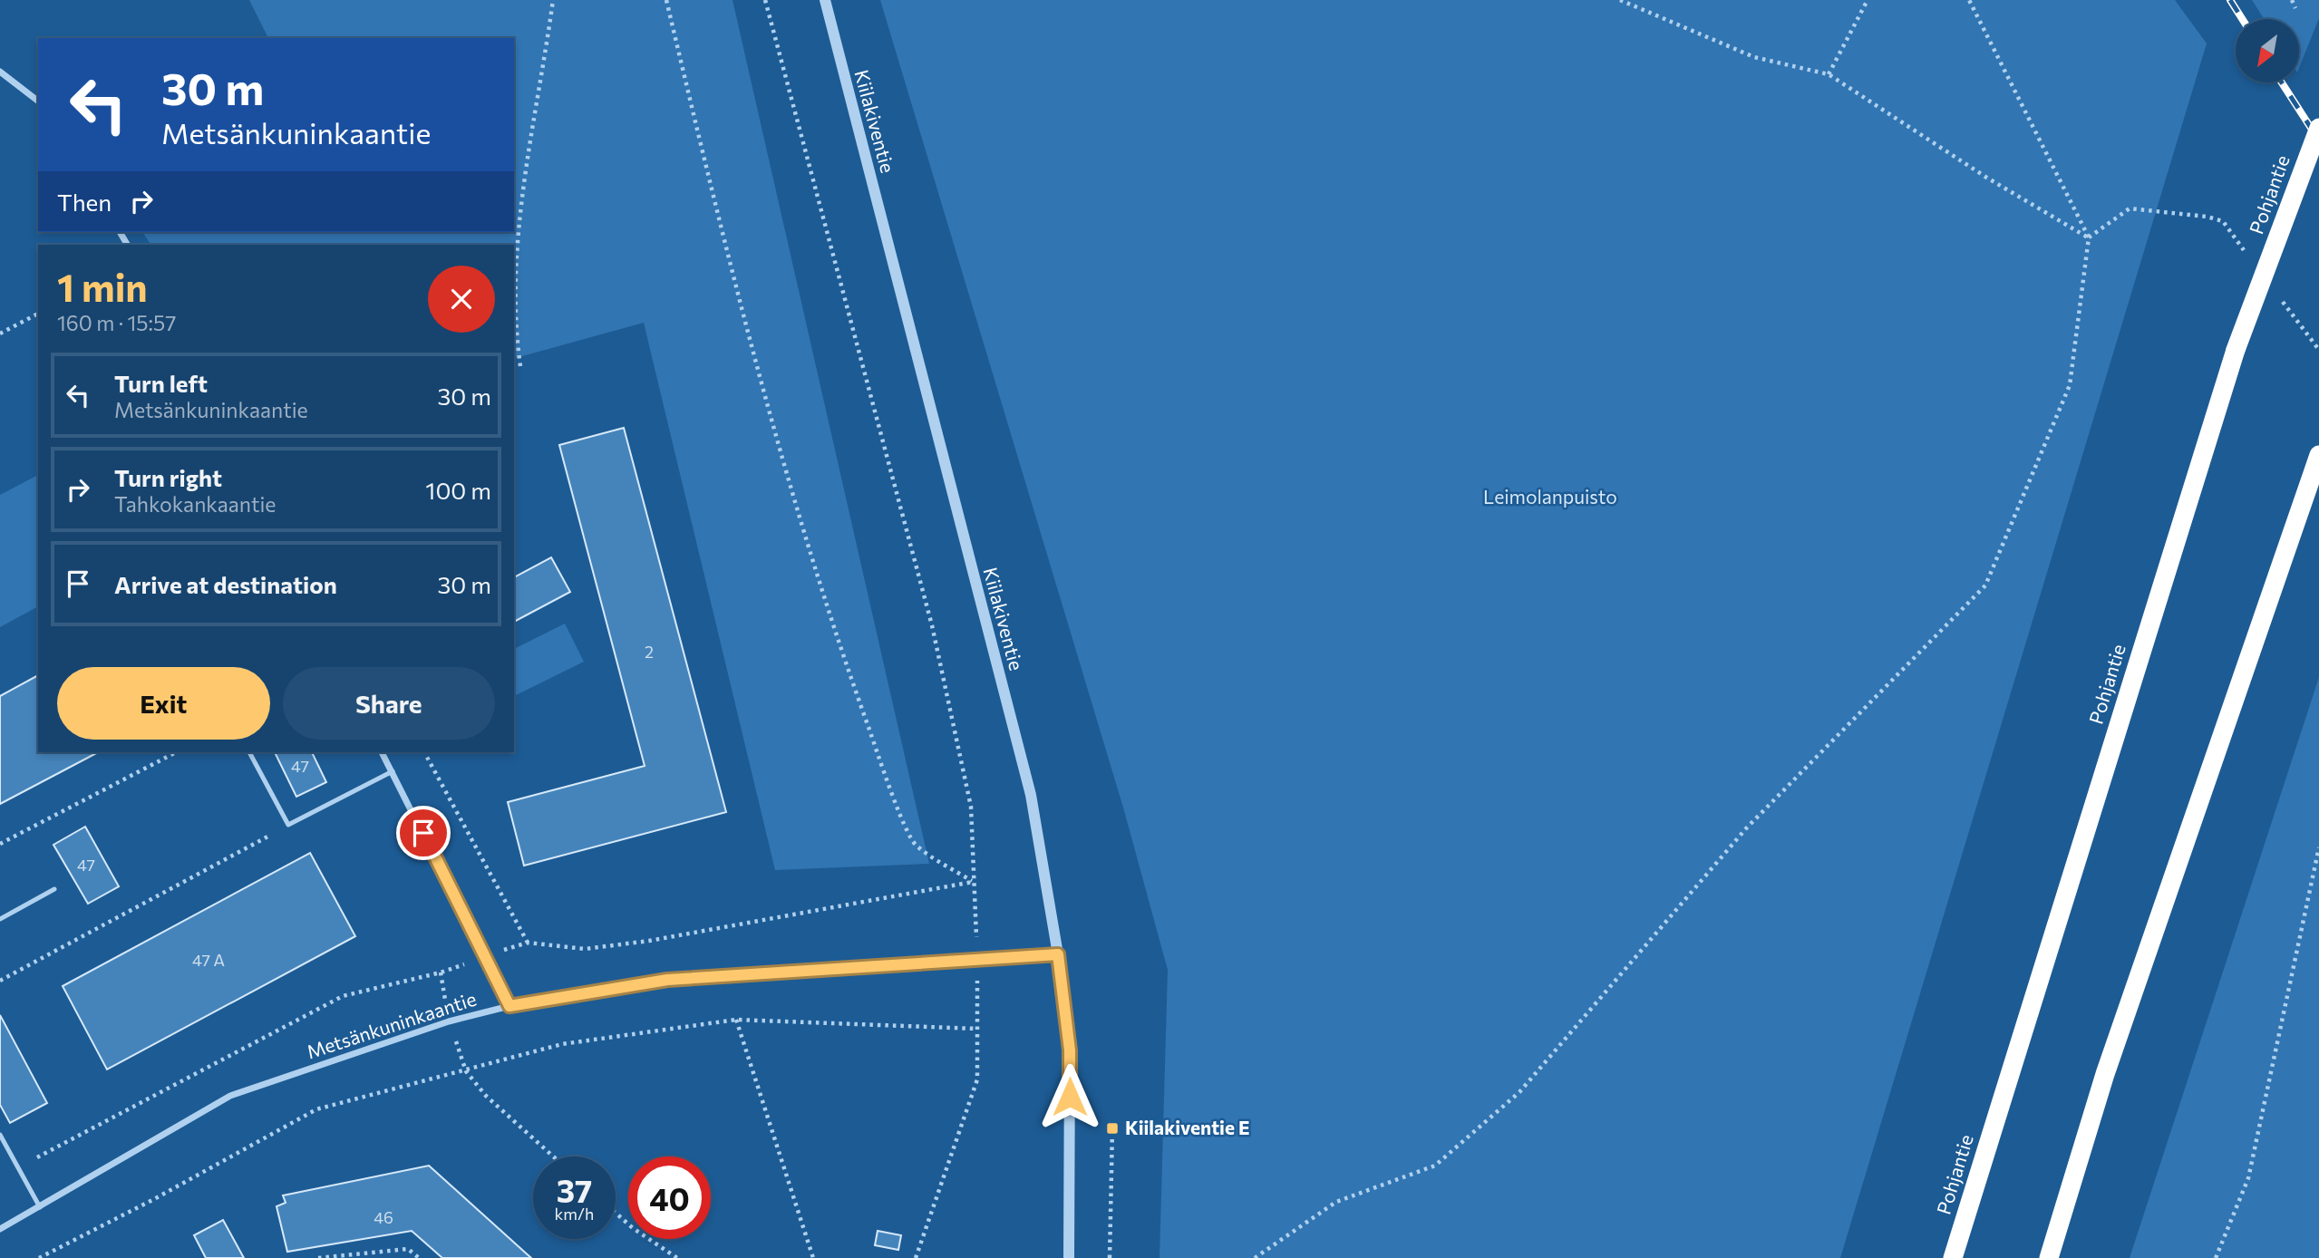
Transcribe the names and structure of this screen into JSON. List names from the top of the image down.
{
  "streets": {
    "highway": ["Pohjantie"],
    "street": ["Kiilakiventie", "Metsänkuninkaantie"]
  },
  "crossings": [
    ["Kiilakiventie", "Metsänkuninkaantie"]
  ],
  "parks": ["Leimolanpuisto"],
  "places": {
    "transit": ["Kiilakiventie E"]
  },
  "house_numbers": [
    "2",
    "47",
    "47",
    "47 A",
    "46"
  ],
  "north": "bottom left",
  "page": {
    "turn": ["30 m", "Metsänkuninkaantie"],
    "then": "Then",
    "heading": ["1 min", "160 m · 15:57"],
    "list": [
      {
        "name": "Turn left",
        "note": "Metsänkuninkaantie",
        "value": "30 m"
      },
      {
        "name": "Turn right",
        "note": "Tahkokankaantie",
        "value": "100 m"
      },
      {
        "name": "Arrive at destination",
        "value": "30 m"
      }
    ],
    "buttons": ["Exit", "Share"],
    "speed": "37 km/h",
    "limit": "40"
  }
}
